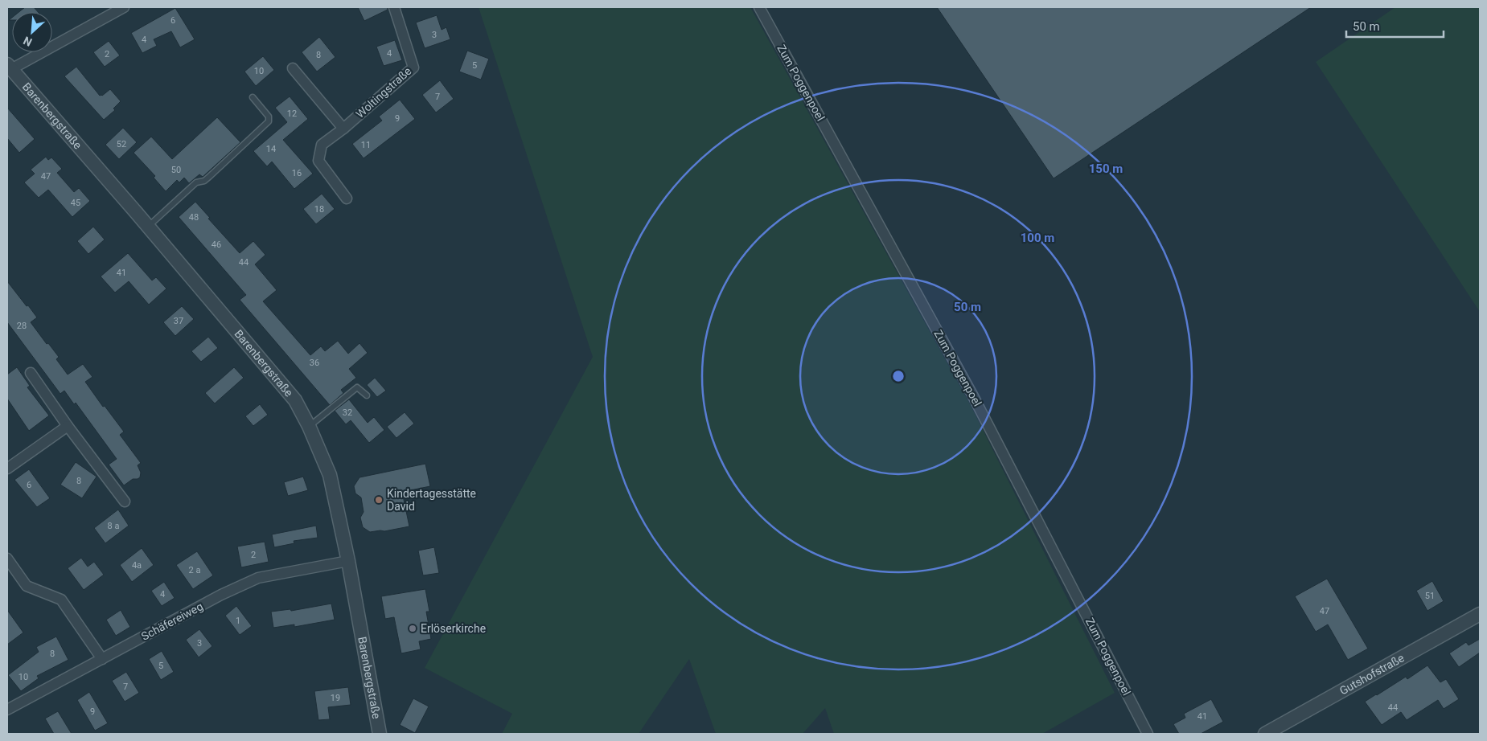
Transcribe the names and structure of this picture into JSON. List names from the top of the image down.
{
  "streets": {
    "street": [
      "Zum Poggenpoel",
      "Woltingstraße",
      "Barenbergstraße",
      "Schäfereiweg",
      "Gutshofstraße"
    ]
  },
  "crossings": [
    ["Barenbergstraße", "Schäfereiweg"]
  ],
  "places": ["Kindertagesstätte David", "Erlöserkirche"],
  "house_numbers": [
    "6",
    "3",
    "4",
    "4",
    "2",
    "8",
    "5",
    "10",
    "7",
    "12",
    "9",
    "52",
    "11",
    "14",
    "50",
    "16",
    "47",
    "45",
    "18",
    "48",
    "46",
    "44",
    "41",
    "37",
    "28",
    "36",
    "32",
    "8",
    "6",
    "8 a",
    "2",
    "4a",
    "2 a",
    "4",
    "51",
    "47",
    "1",
    "3",
    "8",
    "5",
    "10",
    "7",
    "19",
    "44",
    "9",
    "41"
  ],
  "scale_bar": "50 m",
  "north": "bottom left",
  "rings": ["150 m", "100 m", "50 m"]
}
